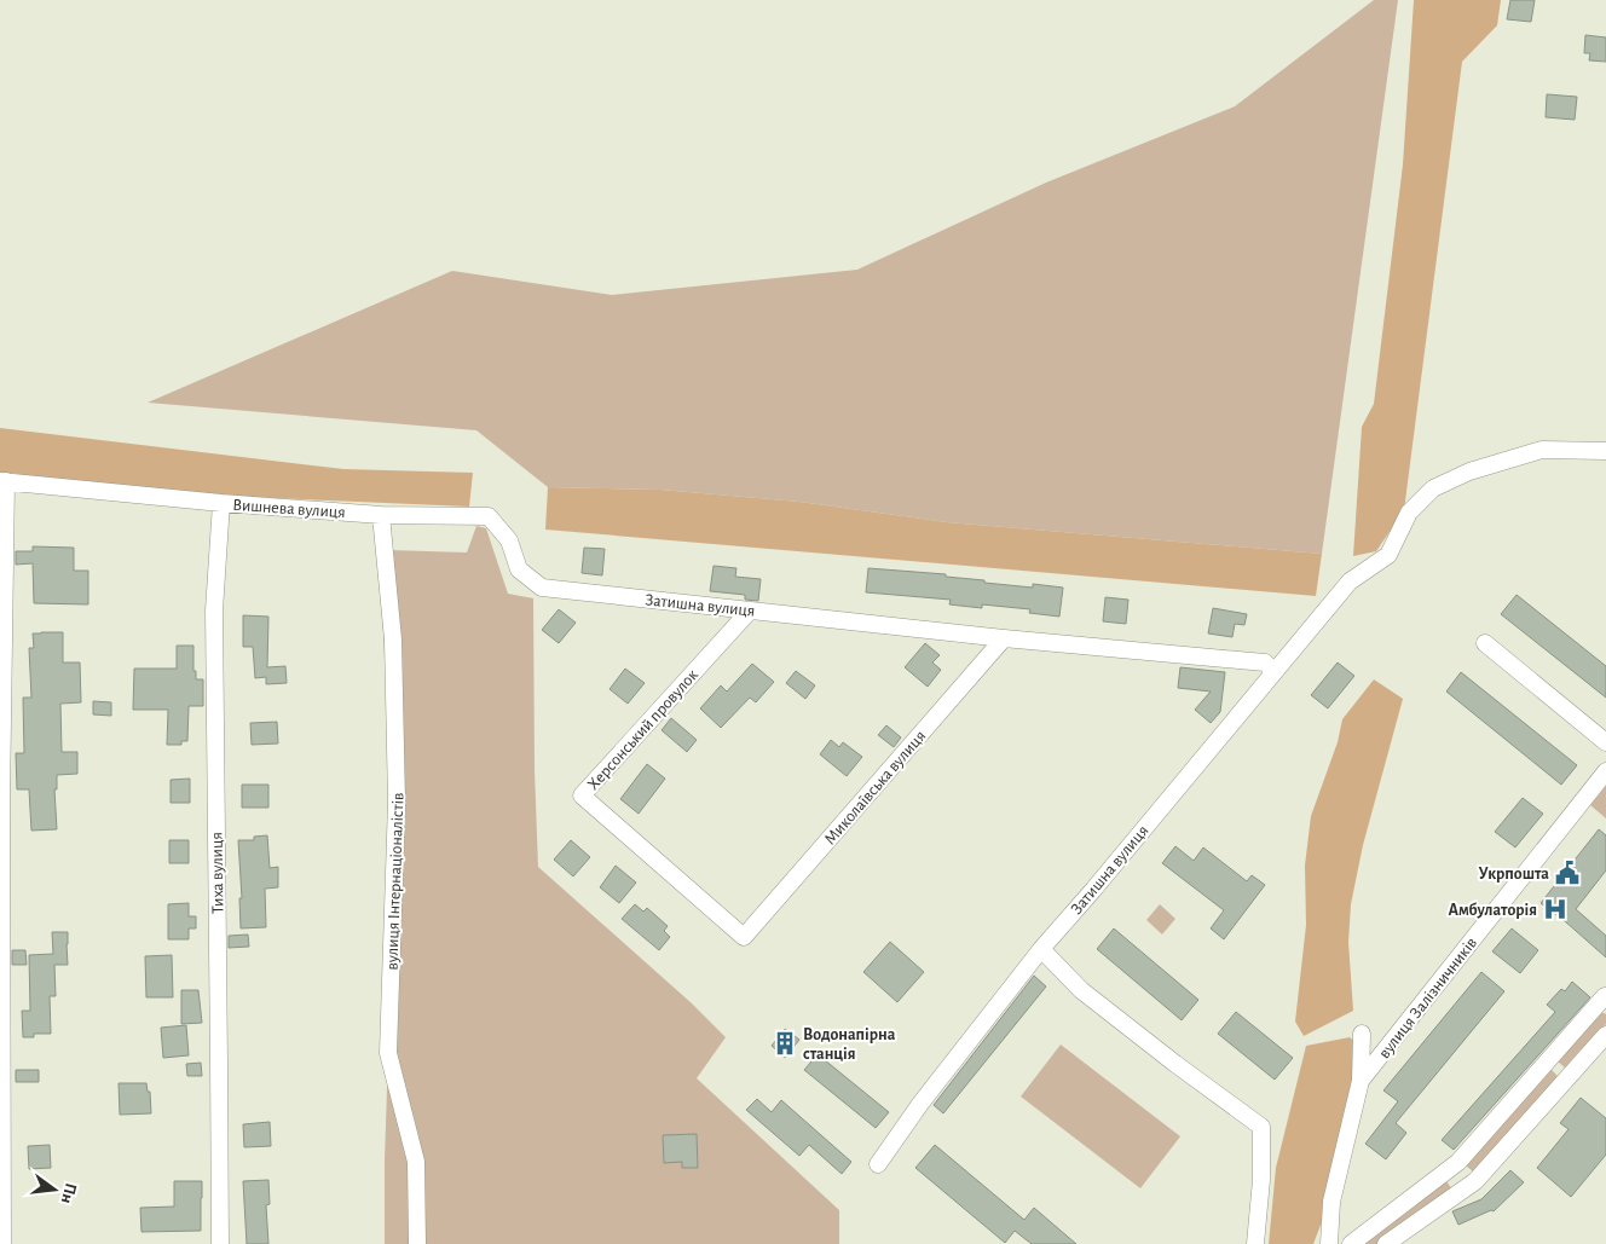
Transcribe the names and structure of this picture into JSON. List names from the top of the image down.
{
  "streets": {
    "street": [
      "Вишнева вулиця",
      "Затишна вулиця",
      "Херсонський провулок",
      "Миколаївська вулиця",
      "Тиха вулиця",
      "вулиця Інтернаціоналістів",
      "вулиця Залізничників"
    ]
  },
  "crossings": [
    ["Вишнева вулиця", "Затишна вулиця"],
    ["Вишнева вулиця", "Тиха вулиця"],
    ["Вишнева вулиця", "вулиця Інтернаціоналістів"],
    ["Затишна вулиця", "Херсонський провулок"],
    ["Затишна вулиця", "Миколаївська вулиця"],
    ["Херсонський провулок", "Миколаївська вулиця"]
  ],
  "places": {
    "public building": ["Укрпошта"],
    "hospital": ["Амбулаторія"],
    "building": ["Водонапірна станція"]
  },
  "north": "right"
}
